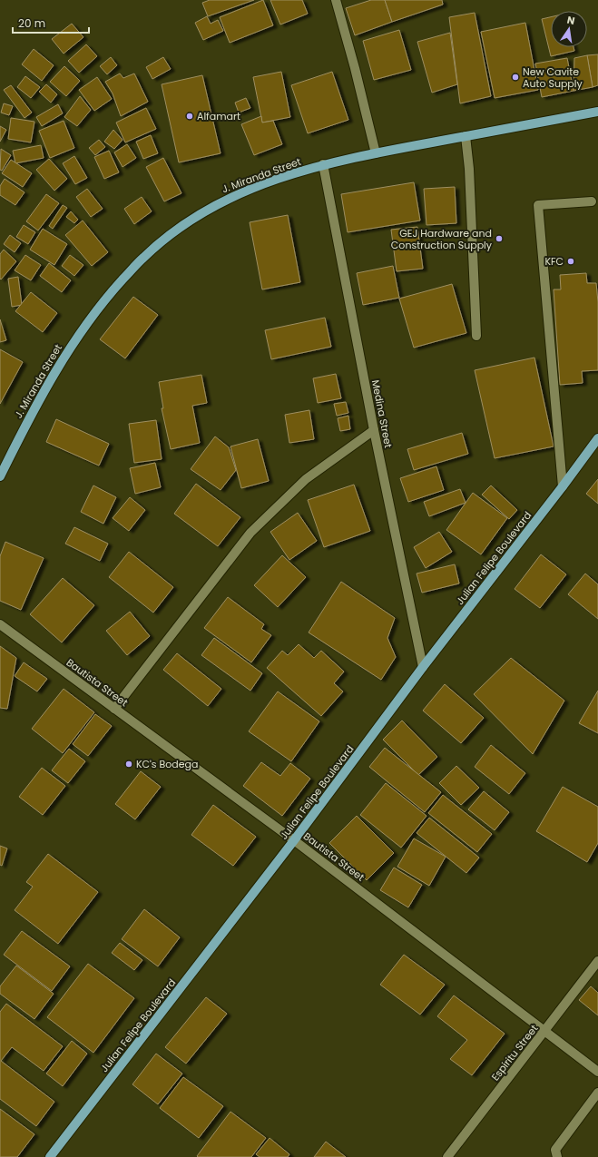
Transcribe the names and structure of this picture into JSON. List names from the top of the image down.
{
  "streets": {
    "main road": ["J. Miranda Street", "Julian Felipe Boulevard"],
    "street": ["Medina Street", "Bautista Street", "Espiritu Street"]
  },
  "crossings": [
    ["J. Miranda Street", "Medina Street"],
    ["Medina Street", "Julian Felipe Boulevard"],
    ["Julian Felipe Boulevard", "Bautista Street"],
    ["Bautista Street", "Espiritu Street"]
  ],
  "places": [
    "New Cavite Auto Supply",
    "Alfamart",
    "GEJ Hardware and Construction Supply",
    "KFC",
    "KC's Bodega"
  ],
  "scale_bar": "20 m",
  "north": "top"
}
